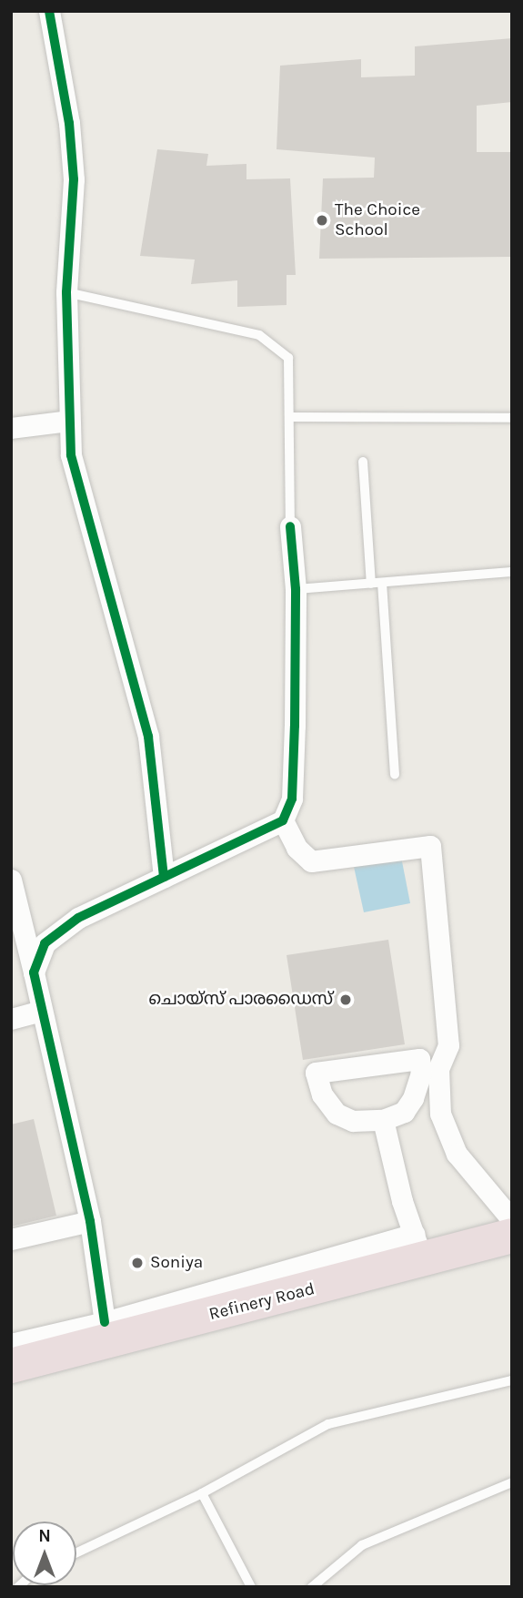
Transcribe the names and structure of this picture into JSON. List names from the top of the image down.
{
  "streets": {
    "highway": ["Refinery Road"]
  },
  "places": ["The Choice School", "ചൊയ്സ് പാരഡൈസ്", "Soniya"],
  "north": "top"
}
